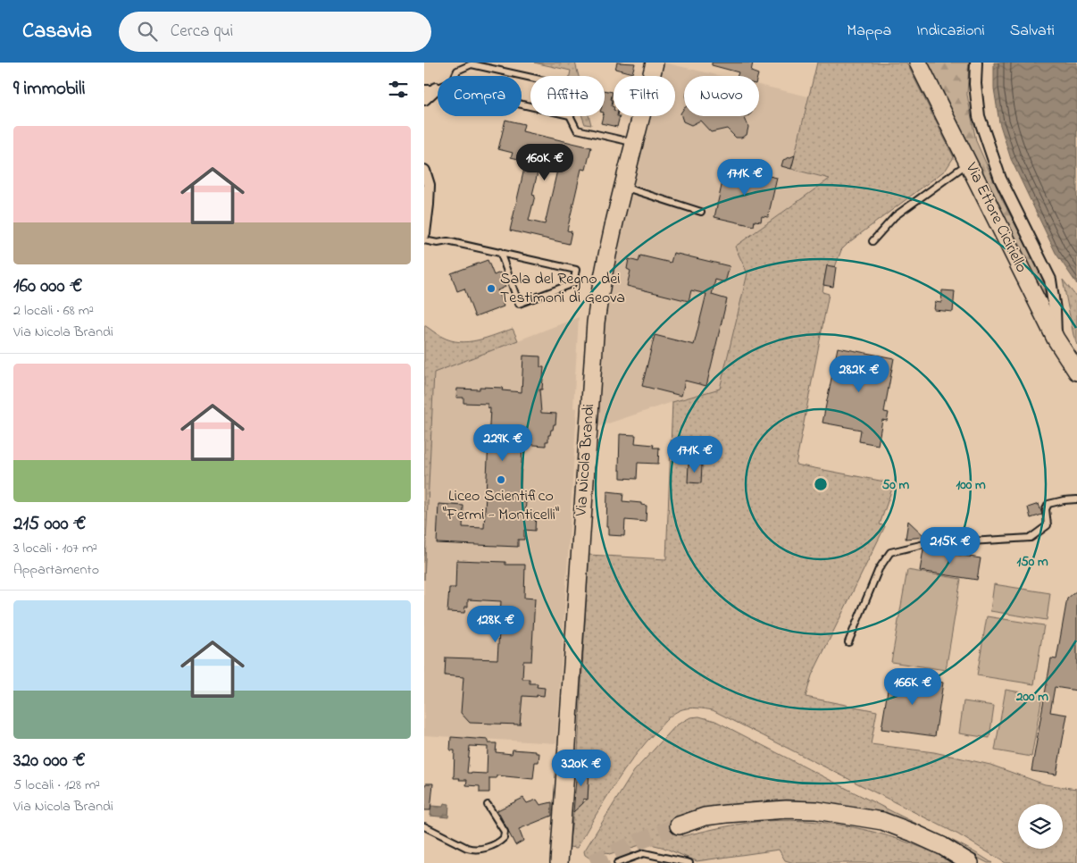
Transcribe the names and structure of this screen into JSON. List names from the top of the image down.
{
  "streets": {
    "street": ["Via Ettore Ciciriello", "Via Nicola Brandi"]
  },
  "places": ["Sala del Regno dei Testimoni di Geova", "Liceo Scientifico \"Fermi - Monticelli\""],
  "page": {
    "header": "Casavia",
    "search": "Cerca qui",
    "nav": ["Mappa", "Indicazioni", "Salvati"],
    "heading": "9 immobili",
    "chip": [
      "Compra",
      "Affitta",
      "Filtri",
      "Nuovo"
    ],
    "list": [
      {
        "name": "160 000 €",
        "note": "2 locali · 68 m² · Via Nicola Brandi"
      },
      {
        "name": "215 000 €",
        "note": "3 locali · 107 m² · Appartamento"
      },
      {
        "name": "320 000 €",
        "note": "5 locali · 128 m² · Via Nicola Brandi"
      }
    ],
    "price": [
      "160K €",
      "171K €",
      "282K €",
      "229K €",
      "171K €",
      "215K €",
      "128K €",
      "166K €",
      "320K €"
    ]
  },
  "rings": [
    "50 m",
    "100 m",
    "150 m",
    "200 m"
  ]
}
